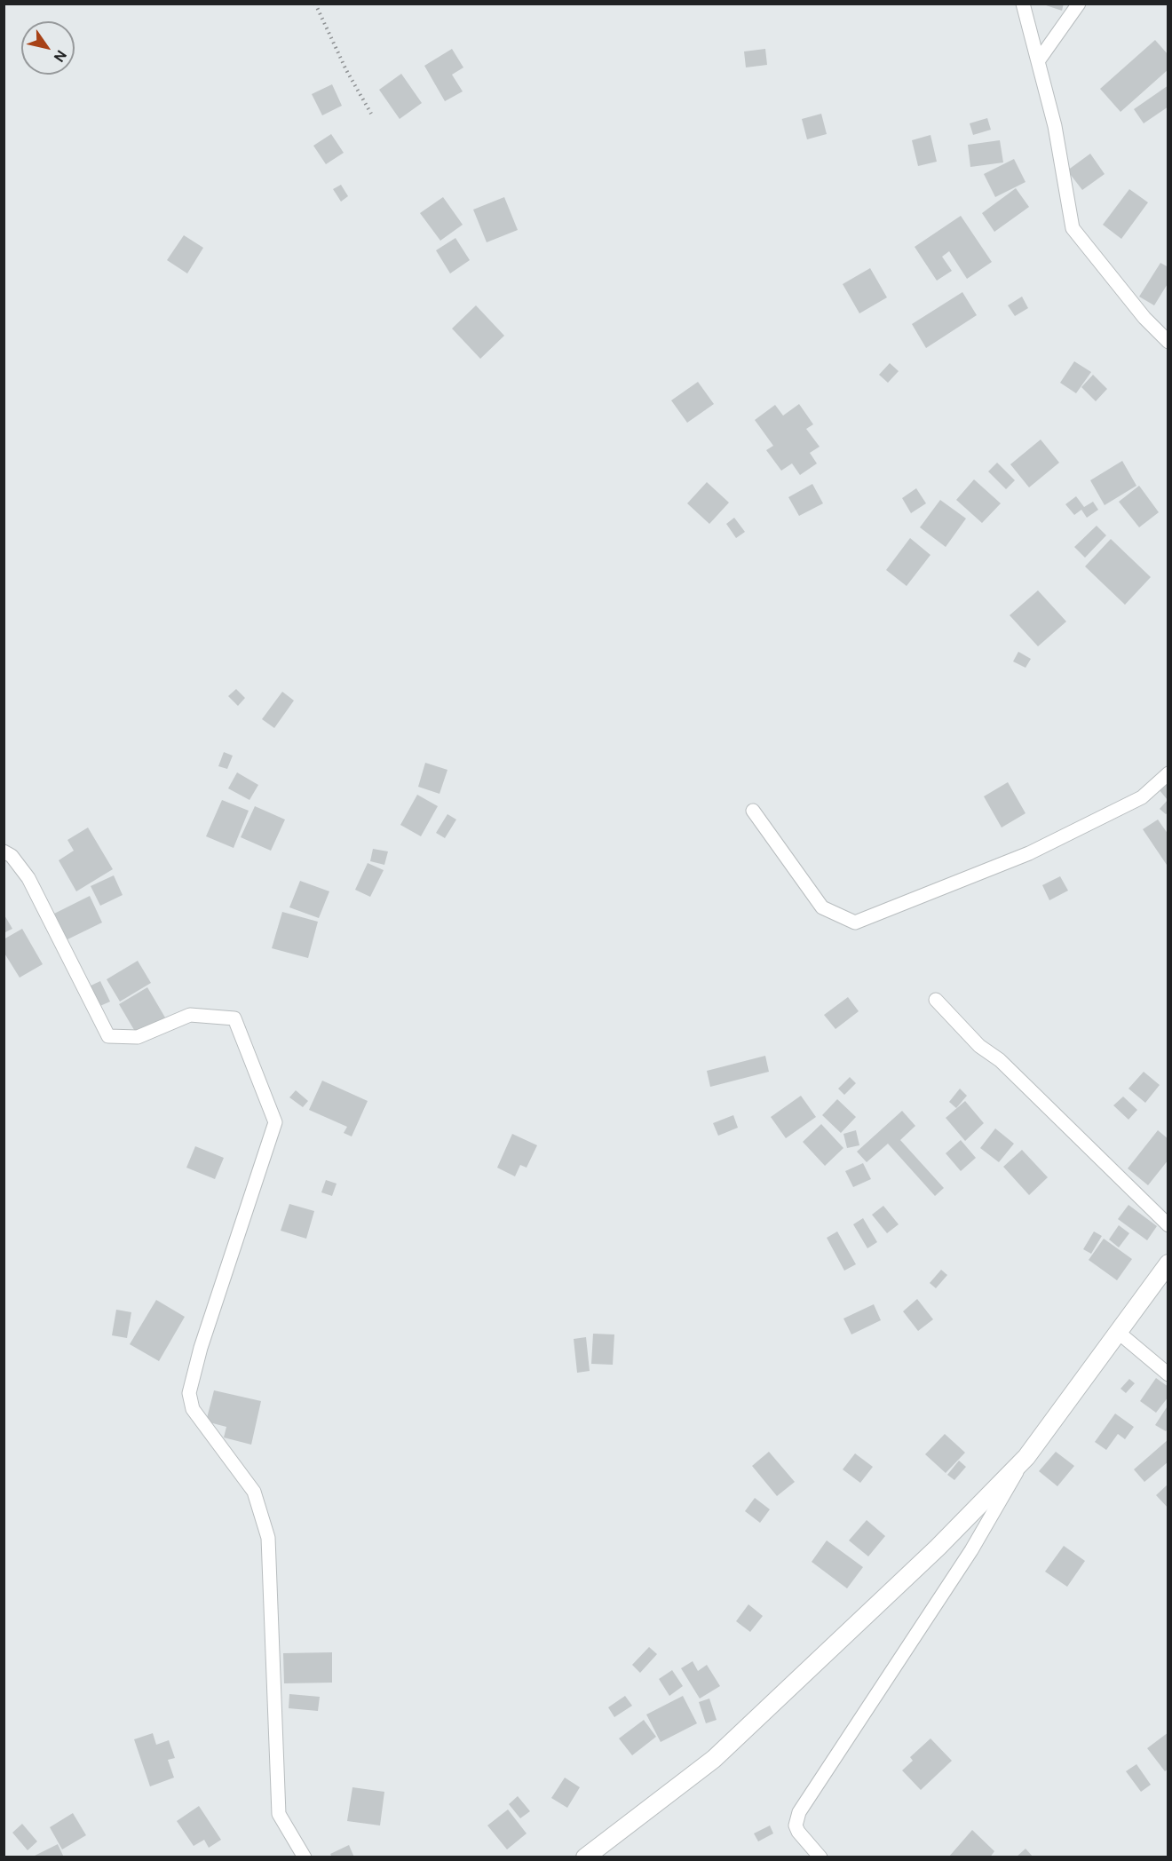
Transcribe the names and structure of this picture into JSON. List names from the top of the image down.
{
  "north": "bottom right"
}
